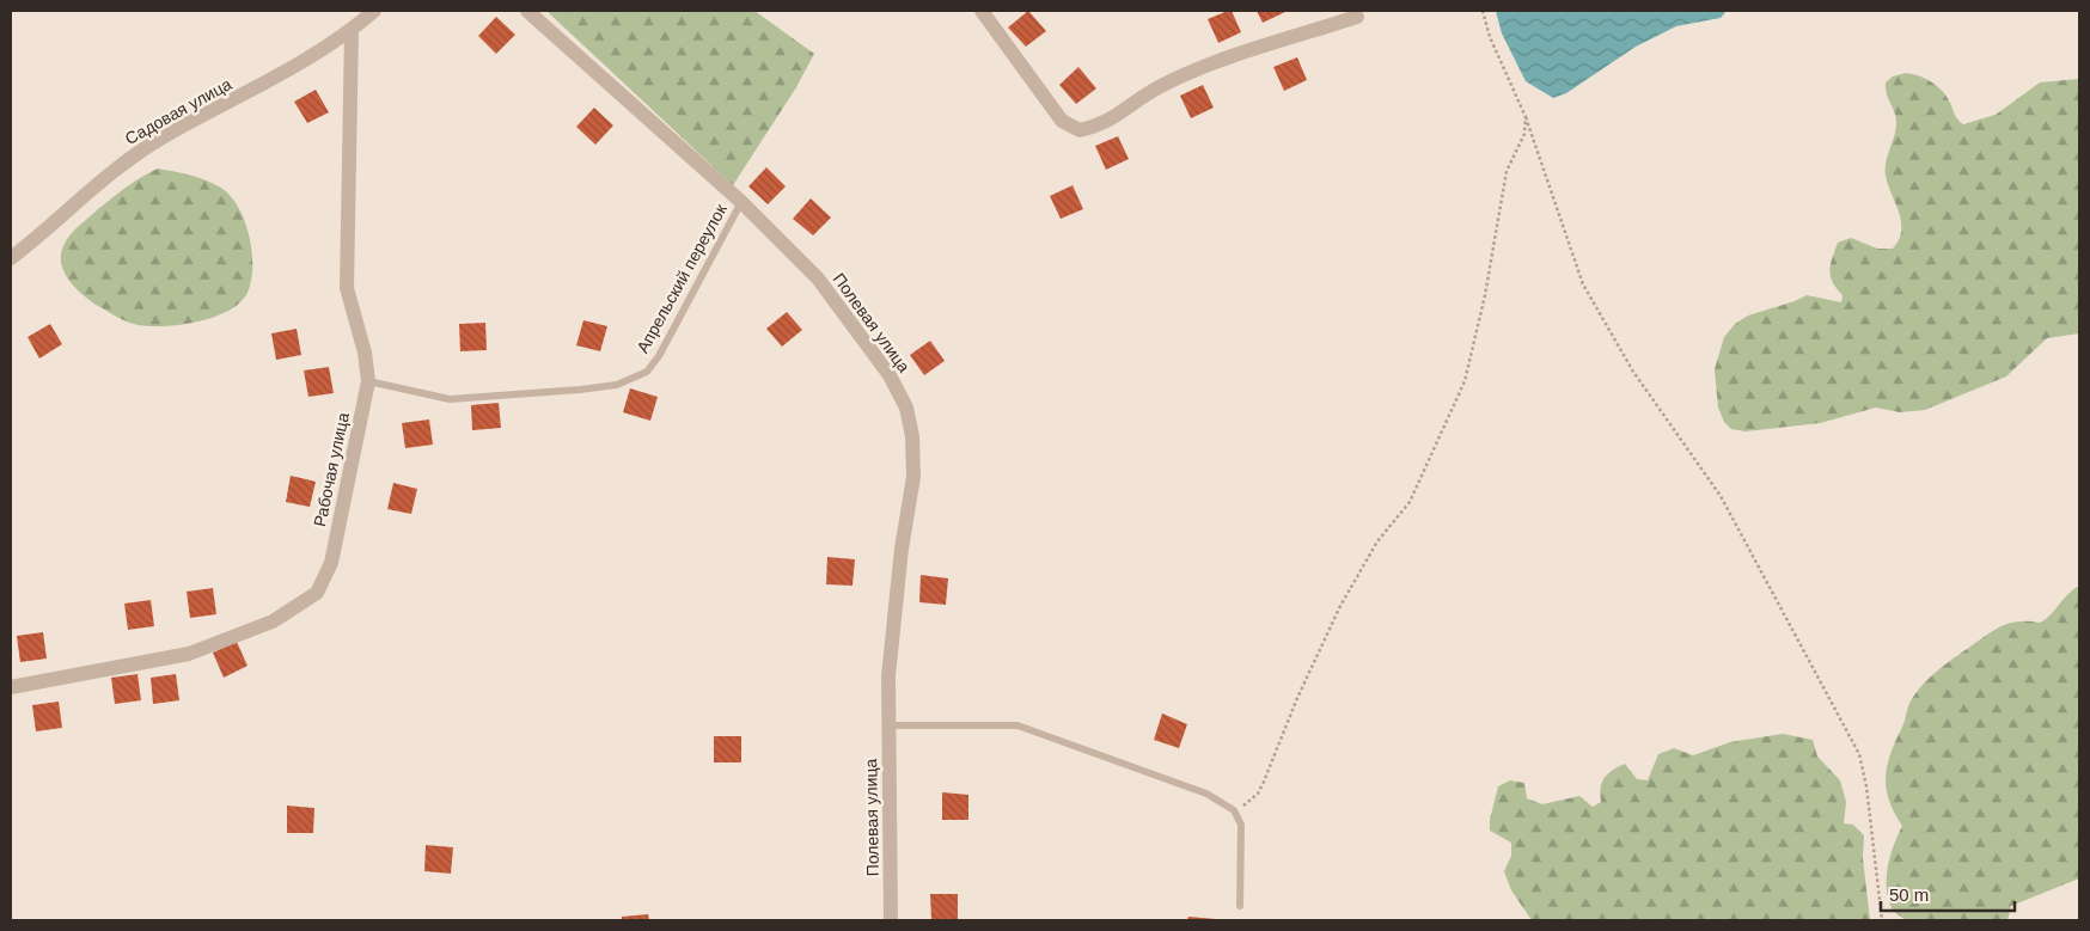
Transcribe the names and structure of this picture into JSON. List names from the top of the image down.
{
  "streets": {
    "street": ["Садовая улица", "Полевая улица", "Рабочая улица"],
    "lane": ["Апрельский переулок"]
  },
  "crossings": [
    ["Садовая улица", "Рабочая улица"],
    ["Апрельский переулок", "Полевая улица"],
    ["Апрельский переулок", "Рабочая улица"]
  ],
  "scale_bar": "50 m"
}
